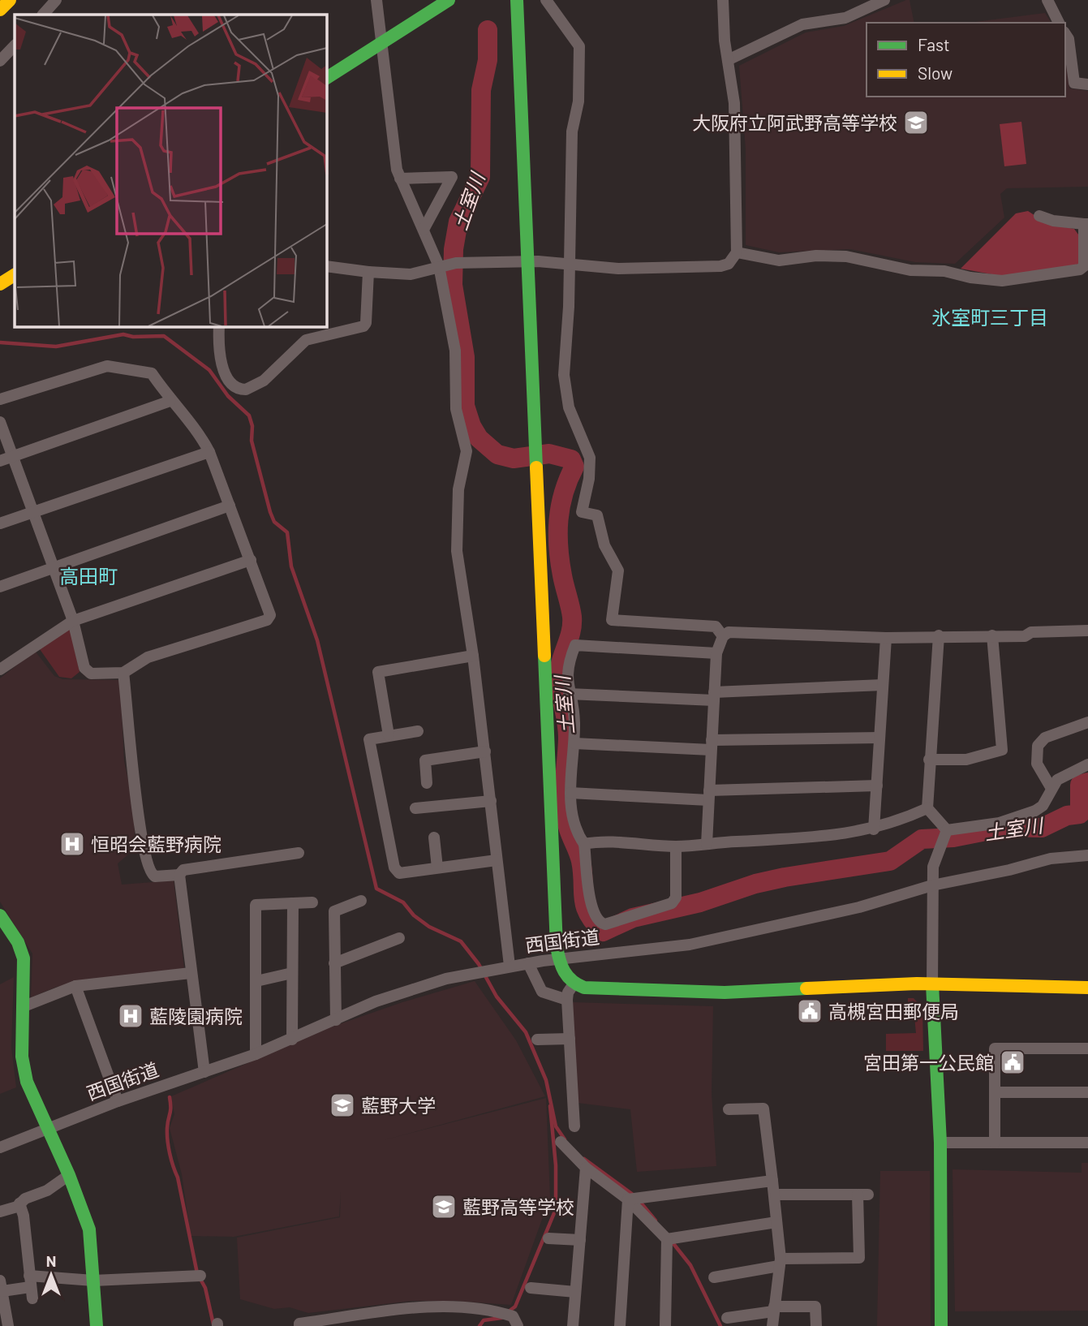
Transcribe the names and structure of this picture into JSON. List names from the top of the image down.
{
  "streets": {
    "street": ["西国街道"]
  },
  "districts": ["氷室町三丁目", "高田町"],
  "water": ["土室川"],
  "places": {
    "school or university": ["大阪府立阿武野高等学校", "藍野大学", "藍野高等学校"],
    "hospital": ["恒昭会藍野病院", "藍陵園病院"],
    "public building": ["高槻宮田郵便局", "宮田第一公民館"]
  },
  "legend": ["Fast", "Slow"],
  "north": "top"
}
